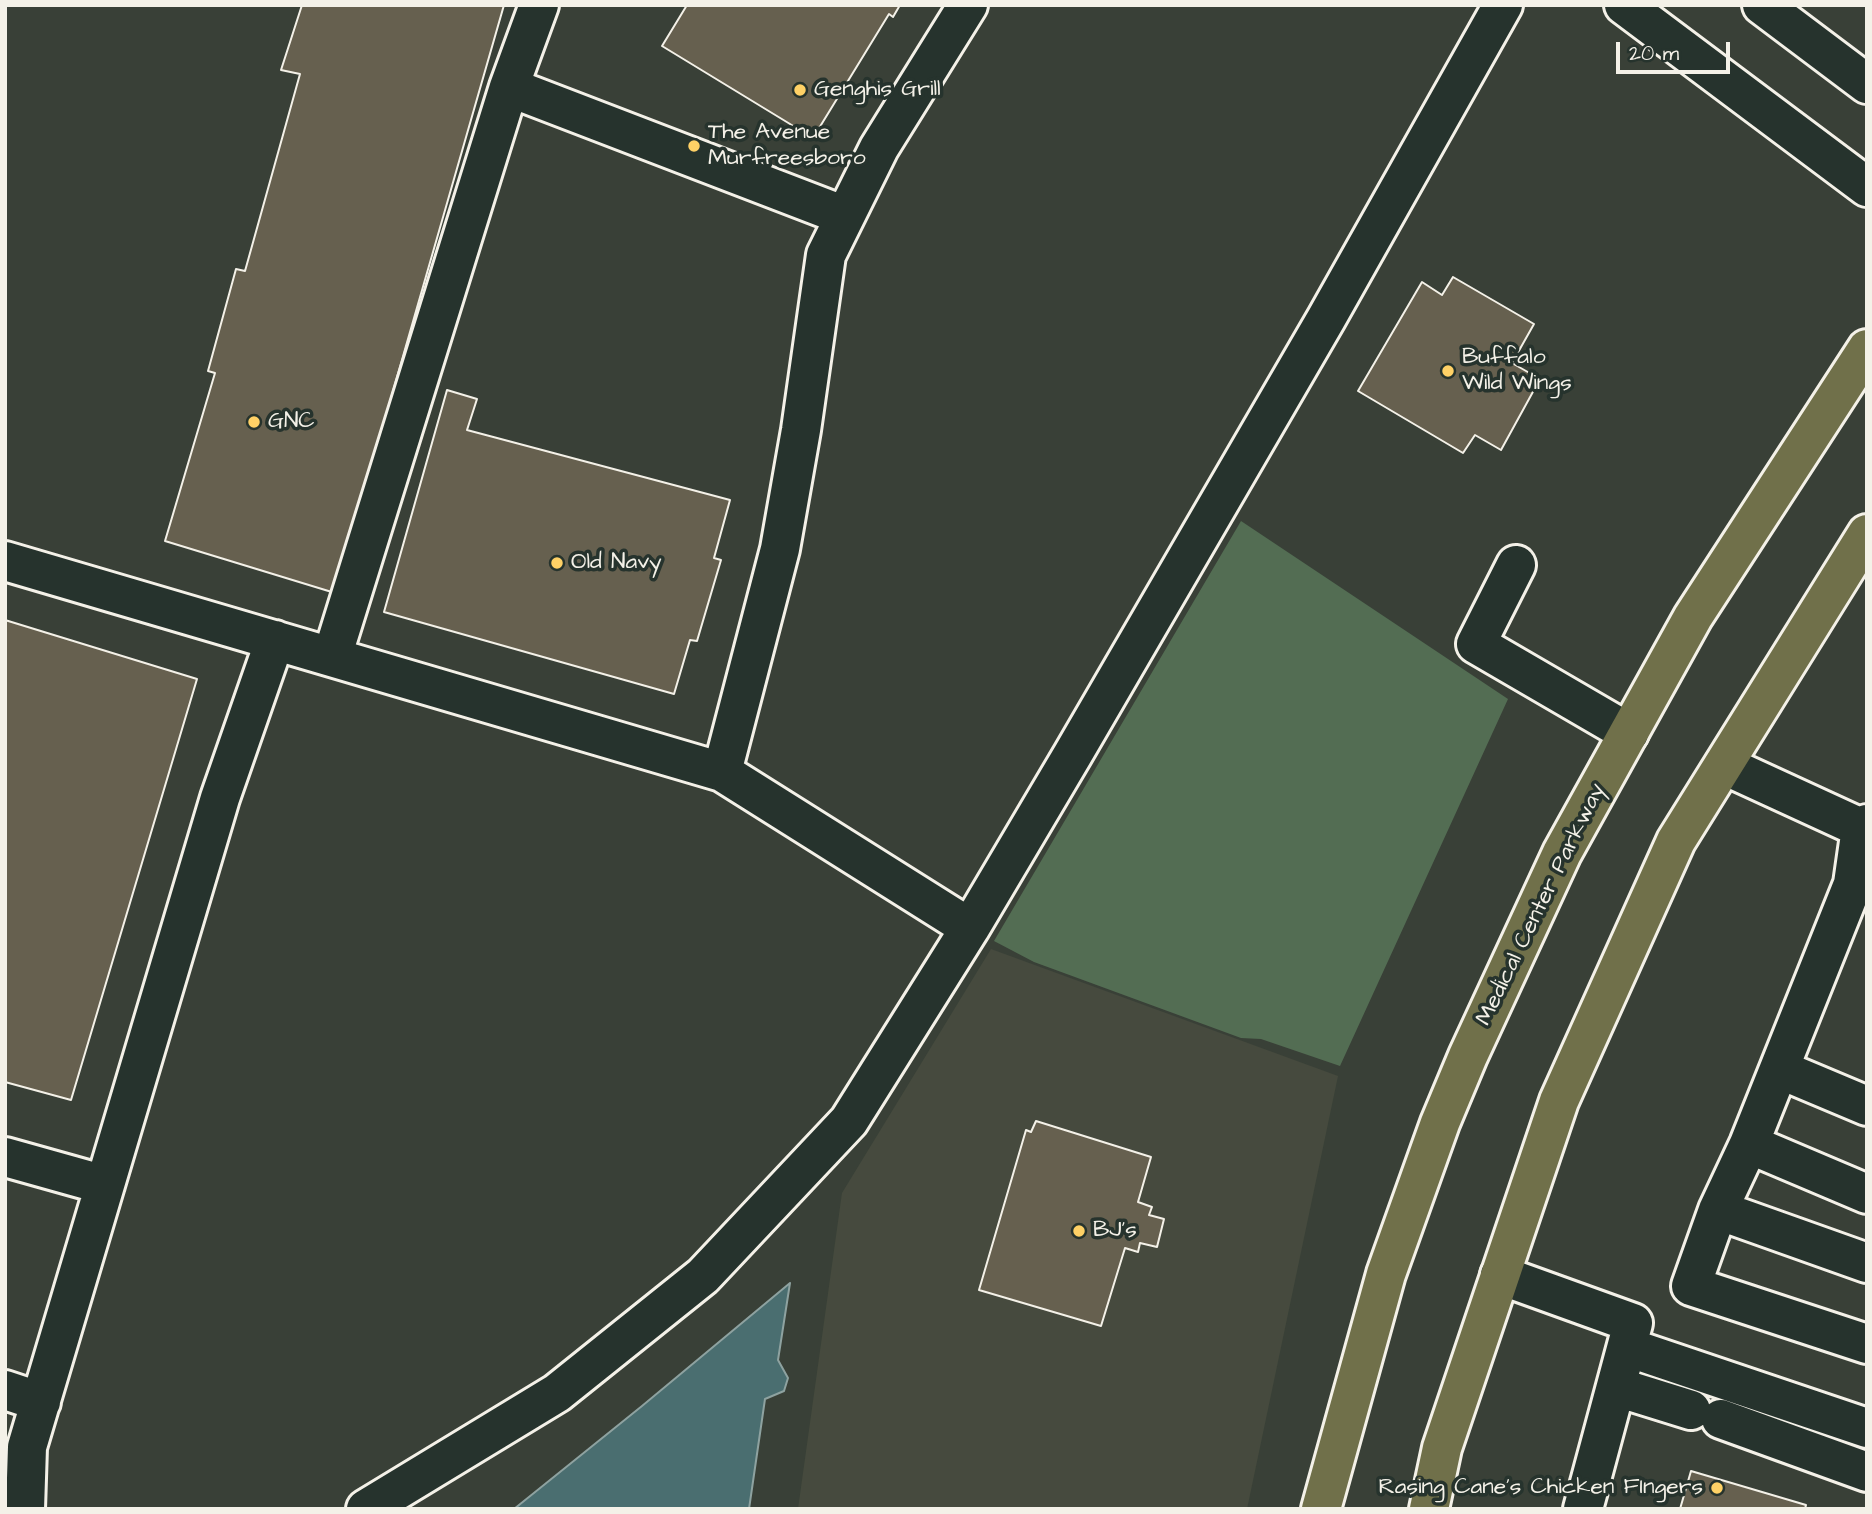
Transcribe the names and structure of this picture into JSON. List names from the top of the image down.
{
  "streets": {
    "main road": ["Medical Center Parkway"]
  },
  "places": [
    "Genghis Grill",
    "The Avenue Murfreesboro",
    "Buffalo Wild Wings",
    "GNC",
    "Old Navy",
    "BJ's",
    "Rasing Cane's Chicken FIngers"
  ],
  "scale_bar": "20 m"
}
